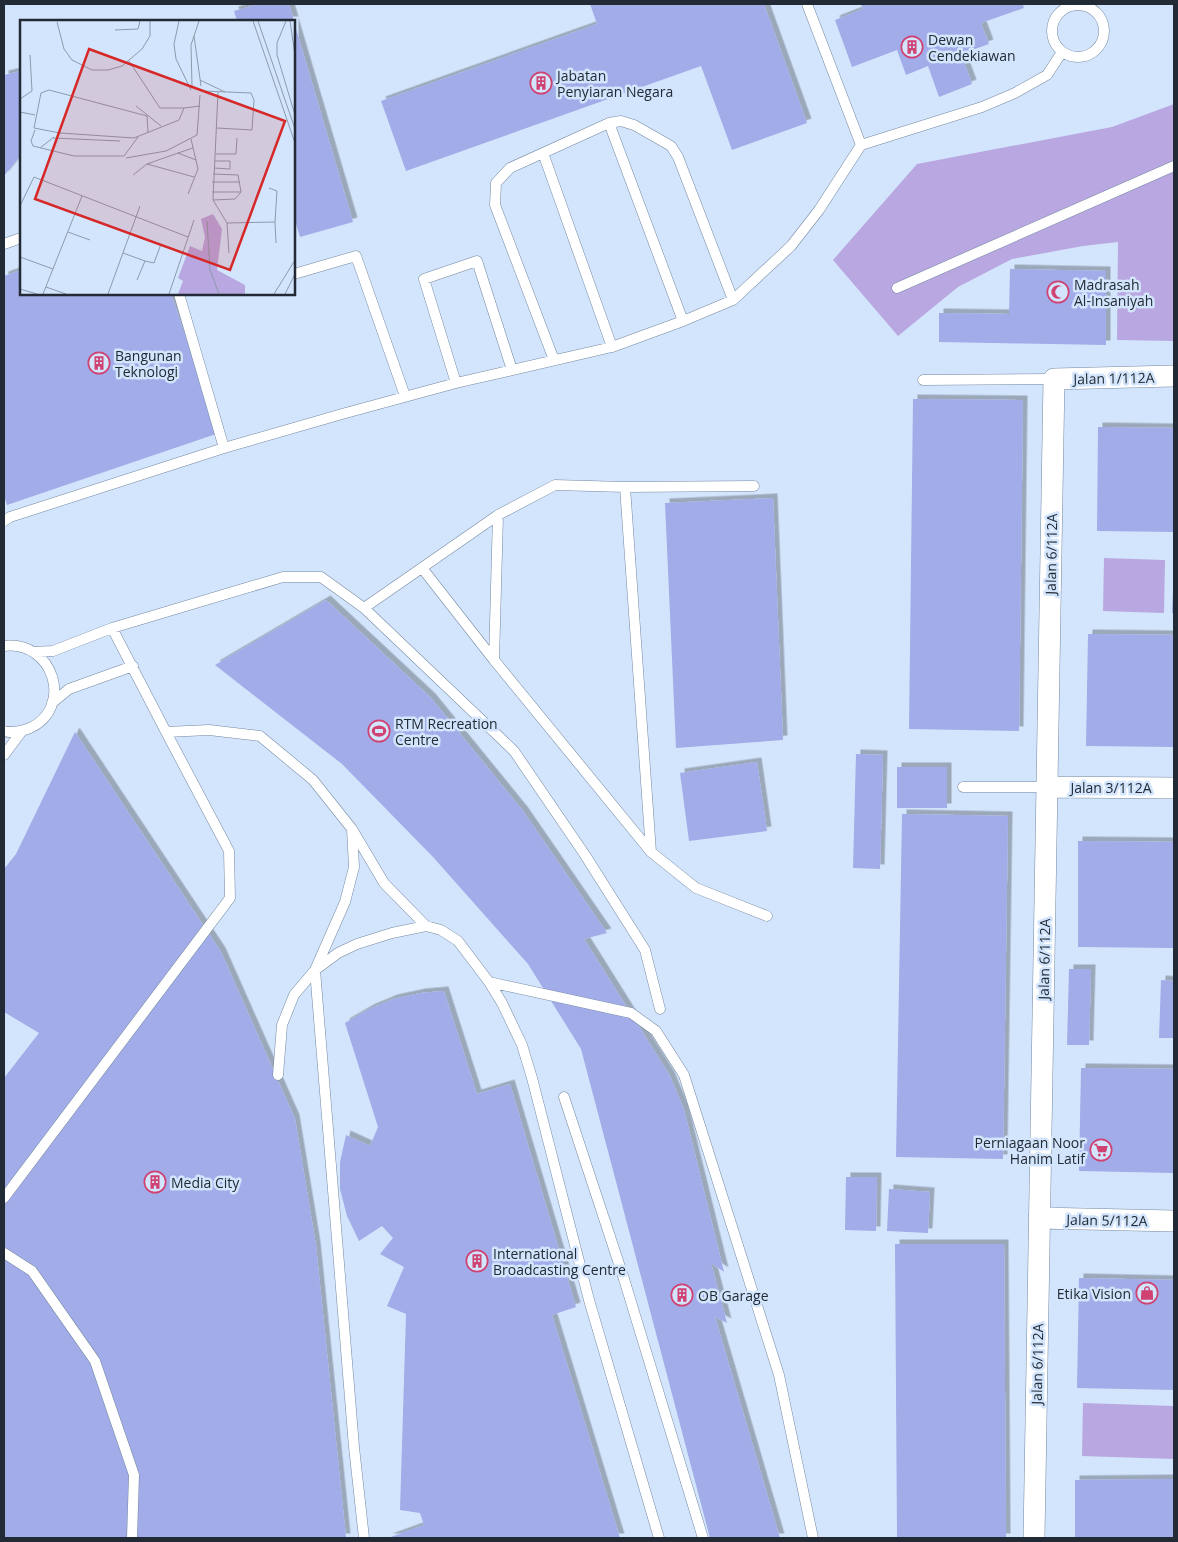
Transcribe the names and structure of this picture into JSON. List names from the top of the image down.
{
  "streets": {
    "street": [
      "Jalan 1/112A",
      "Jalan 6/112A",
      "Jalan 3/112A",
      "Jalan 5/112A"
    ]
  },
  "crossings": [
    ["Jalan 1/112A", "Jalan 6/112A"],
    ["Jalan 6/112A", "Jalan 3/112A"],
    ["Jalan 6/112A", "Jalan 5/112A"]
  ],
  "places": {
    "building": [
      "Dewan Cendekiawan",
      "Jabatan Penyiaran Negara",
      "Bangunan Teknologi",
      "Media City",
      "International Broadcasting Centre",
      "OB Garage"
    ],
    "mosque": ["Madrasah Al-Insaniyah"],
    "sports": ["RTM Recreation Centre"],
    "supermarket": ["Perniagaan Noor Hanim Latif"],
    "shop": ["Etika Vision"]
  }
}
